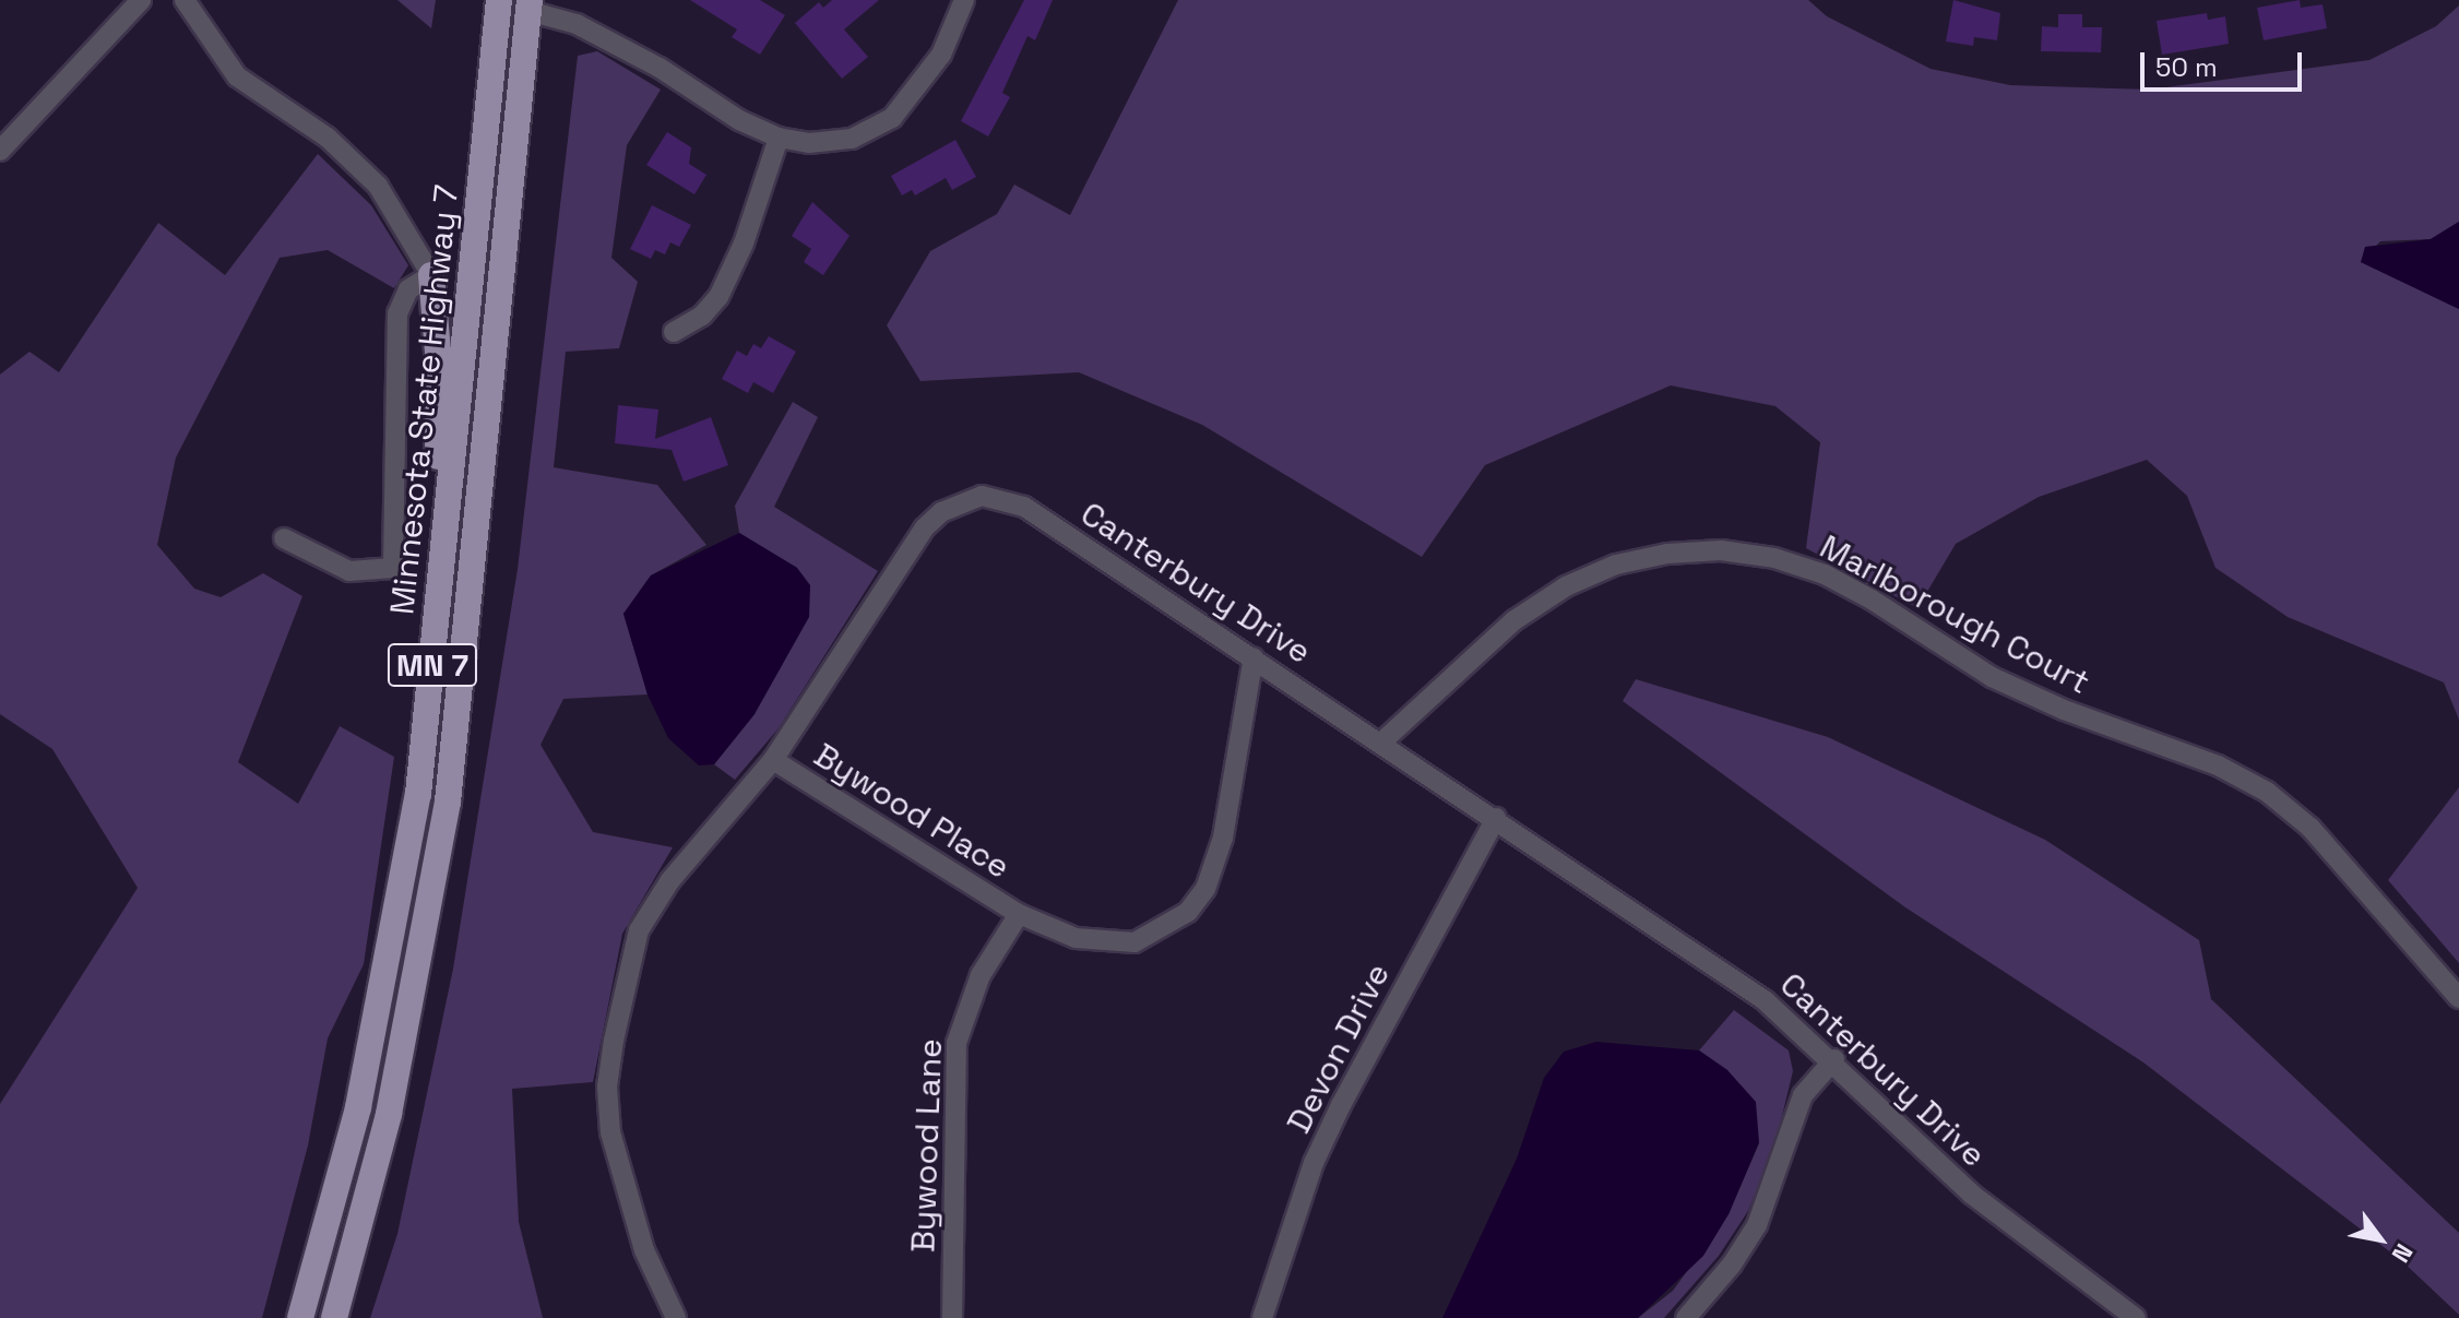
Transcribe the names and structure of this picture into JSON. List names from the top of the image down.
{
  "streets": {
    "main road": ["Minnesota State Highway 7", "MN 7"],
    "street": [
      "Canterbury Drive",
      "Marlborough Court",
      "Bywood Place",
      "Devon Drive",
      "Bywood Lane"
    ]
  },
  "crossings": [
    ["Canterbury Drive", "Marlborough Court"],
    ["Canterbury Drive", "Bywood Place"],
    ["Canterbury Drive", "Devon Drive"],
    ["Bywood Place", "Bywood Lane"]
  ],
  "scale_bar": "50 m",
  "north": "bottom right"
}
